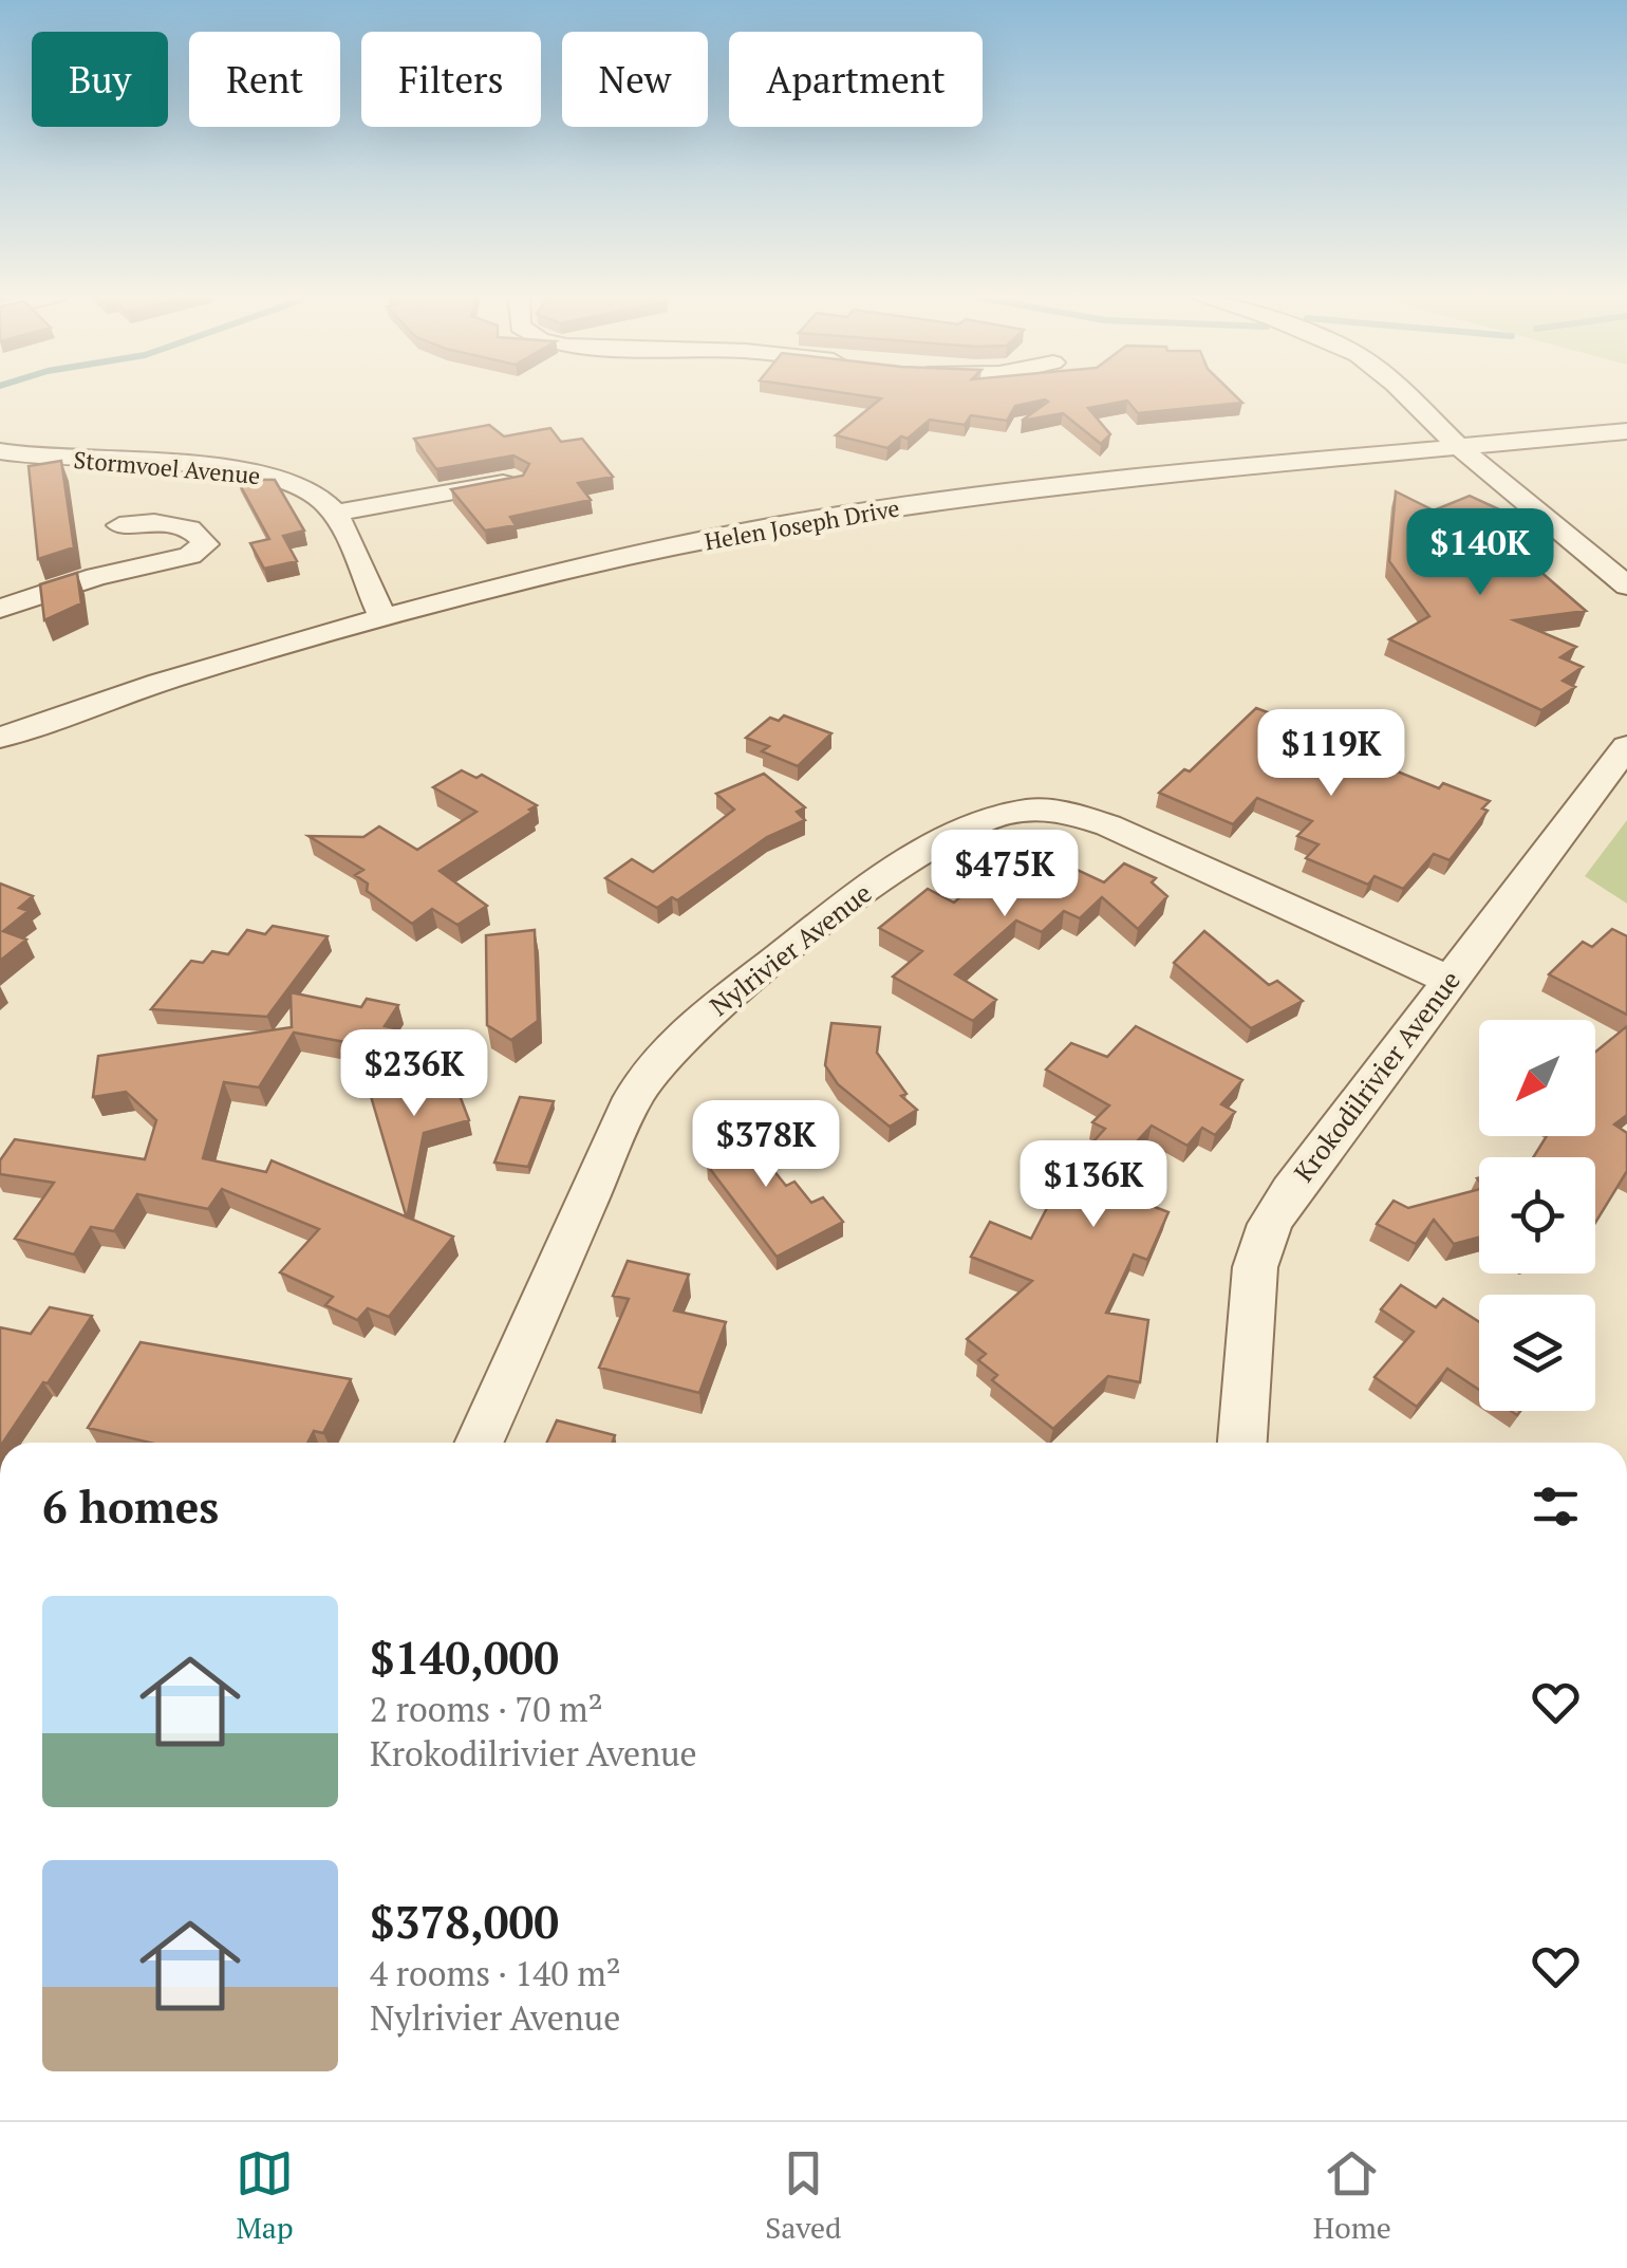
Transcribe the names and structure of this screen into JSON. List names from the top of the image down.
{
  "streets": {
    "street": [
      "Stormvoel Avenue",
      "Helen Joseph Drive",
      "Nylrivier Avenue",
      "Krokodilrivier Avenue"
    ]
  },
  "crossings": [
    ["Stormvoel Avenue", "Helen Joseph Drive"],
    ["Nylrivier Avenue", "Krokodilrivier Avenue"]
  ],
  "north": "bottom left",
  "page": {
    "chip": [
      "Buy",
      "Rent",
      "Filters",
      "New",
      "Apartment"
    ],
    "price": [
      "$140K",
      "$119K",
      "$475K",
      "$236K",
      "$378K",
      "$136K"
    ],
    "heading": "6 homes",
    "list": [
      {
        "name": "$140,000",
        "note": "2 rooms · 70 m² · Krokodilrivier Avenue"
      },
      {
        "name": "$378,000",
        "note": "4 rooms · 140 m² · Nylrivier Avenue"
      }
    ],
    "tabs": ["Map", "Saved", "Home"]
  }
}
